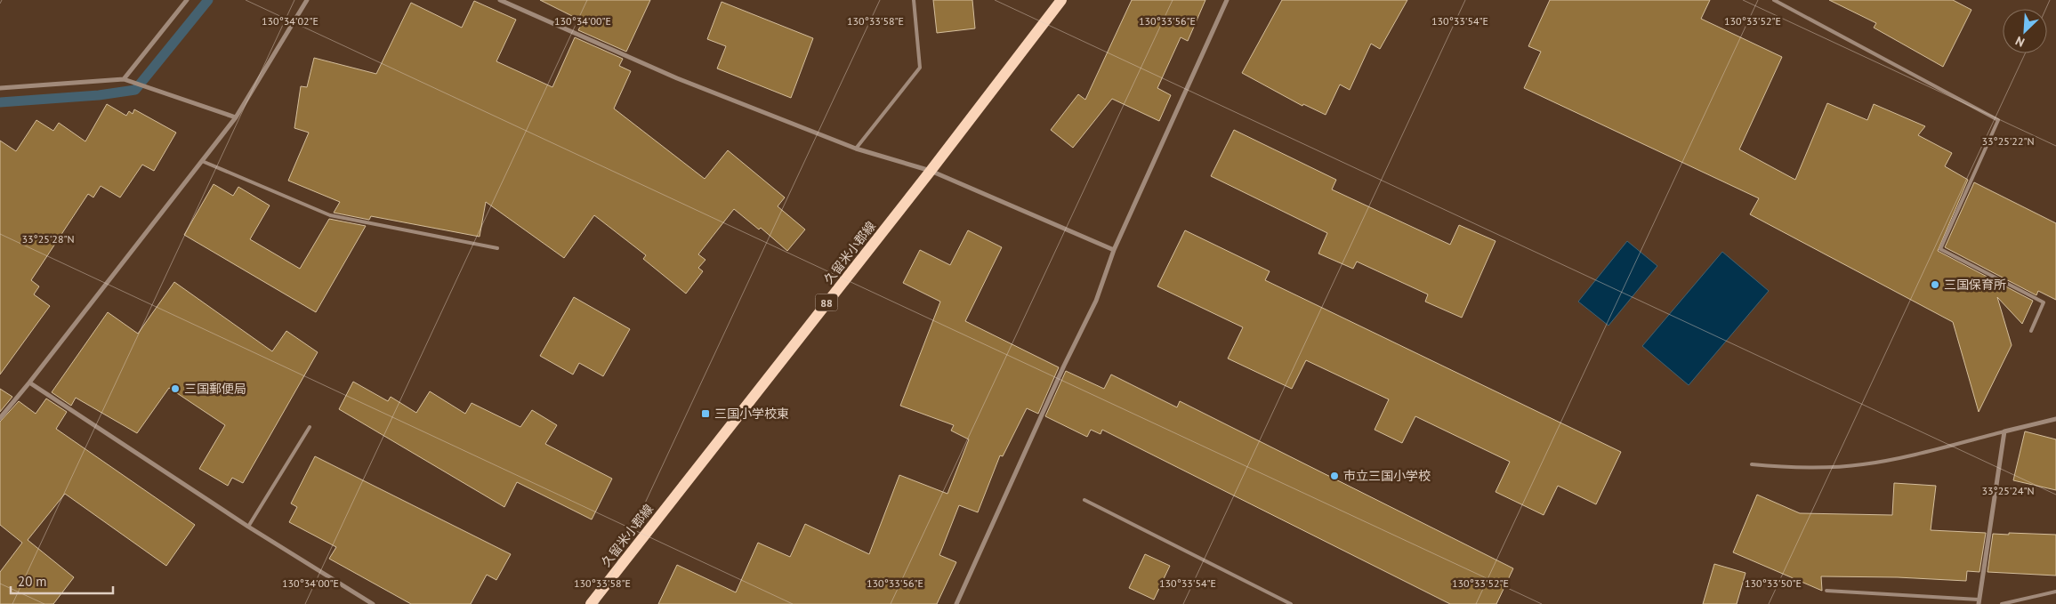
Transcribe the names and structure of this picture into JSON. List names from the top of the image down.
{
  "streets": {
    "main road": ["久留米小郡線", "88"]
  },
  "places": {
    "other": ["三国保育所", "三国郵便局", "市立三国小学校"],
    "transit": ["三国小学校東"]
  },
  "scale_bar": "20 m",
  "north": "bottom left",
  "coordinates": [
    "130°34'02\"E",
    "130°34'00\"E",
    "130°33'58\"E",
    "130°33'56\"E",
    "130°33'54\"E",
    "130°33'52\"E",
    "33°25'22\"N",
    "33°25'28\"N",
    "33°25'24\"N",
    "130°33'50\"E"
  ]
}
